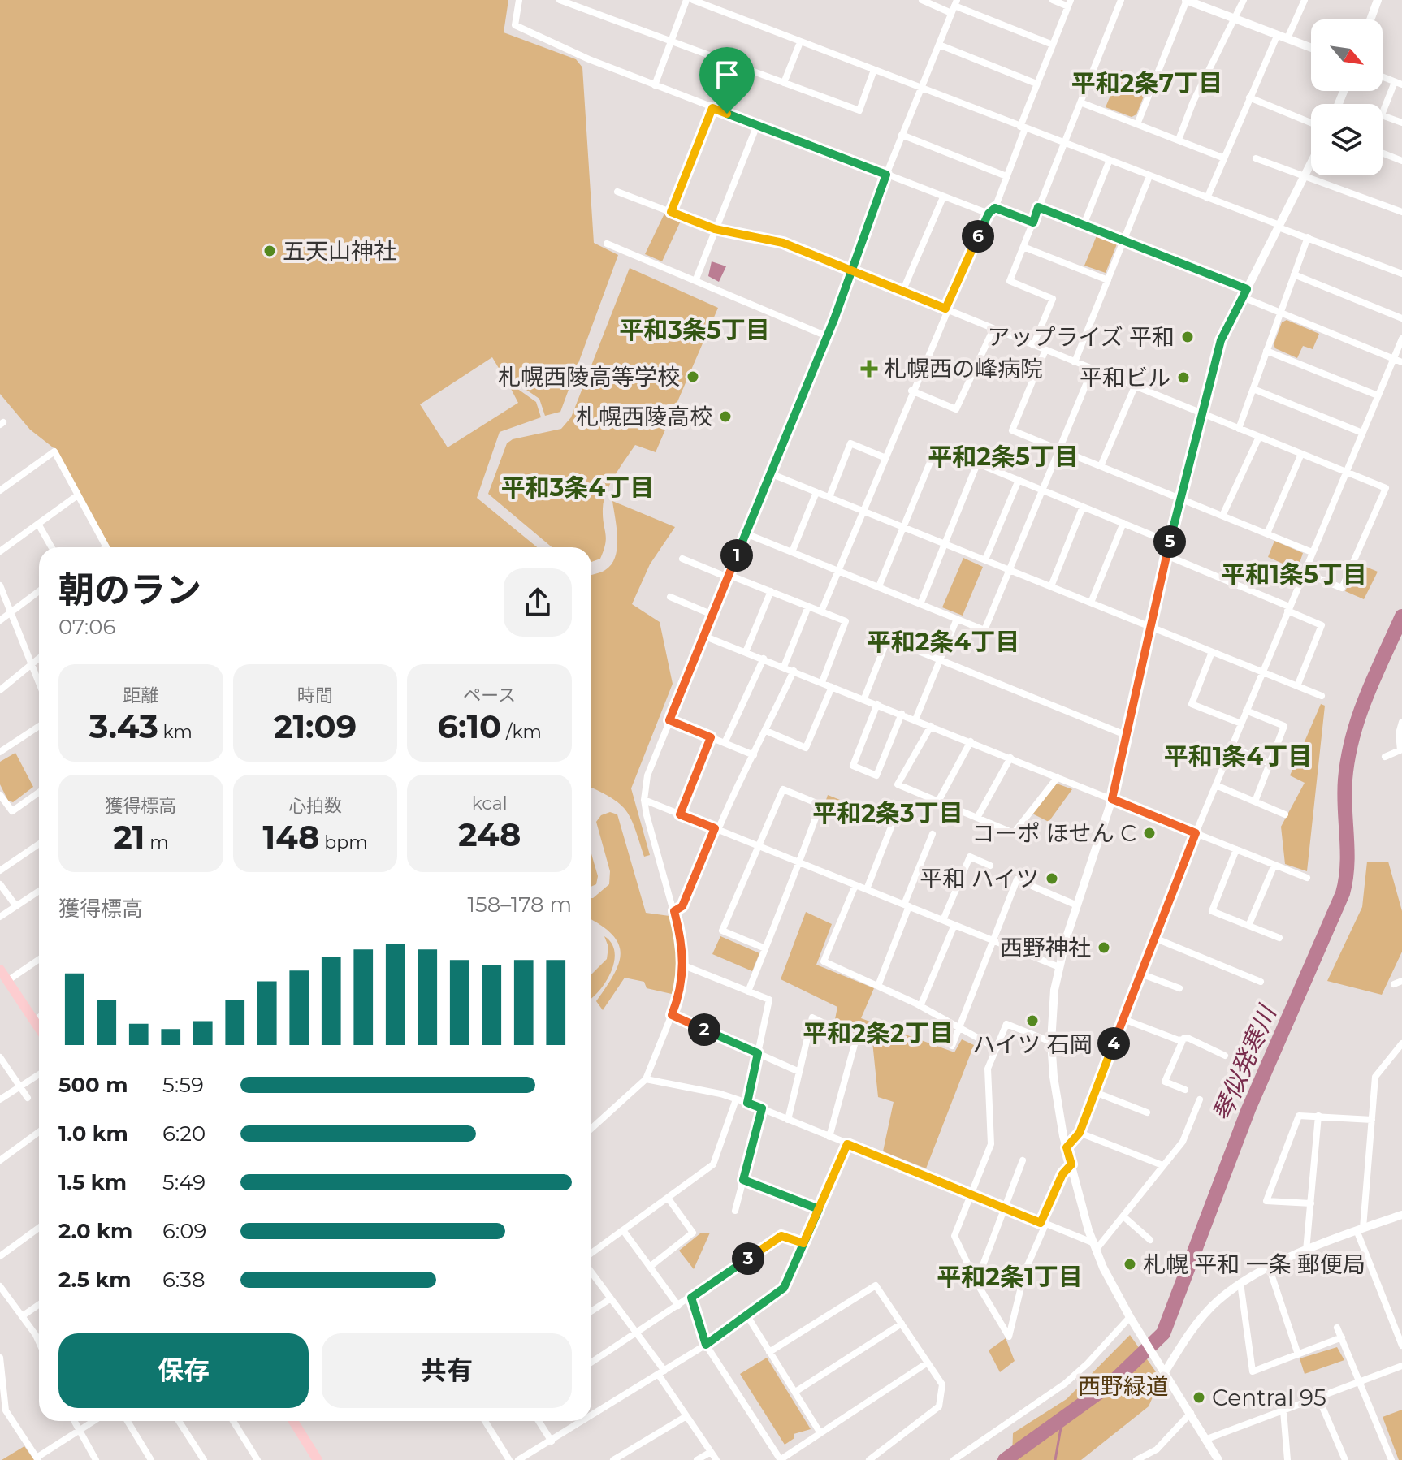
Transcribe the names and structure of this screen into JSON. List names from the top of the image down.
{
  "districts": [
    "平和2条7丁目",
    "平和3条5丁目",
    "平和2条5丁目",
    "平和3条4丁目",
    "平和1条5丁目",
    "平和2条4丁目",
    "平和1条4丁目",
    "平和2条3丁目",
    "平和2条2丁目",
    "平和2条1丁目"
  ],
  "water": ["琴似発寒川"],
  "parks": ["西野緑道"],
  "places": {
    "other": [
      "五天山神社",
      "アップライズ 平和",
      "札幌西陵高等学校",
      "平和ビル",
      "札幌西陵高校",
      "コーポ ほせん C",
      "平和 ハイツ",
      "西野神社",
      "ハイツ 石岡",
      "札幌 平和 一条 郵便局",
      "Central 95"
    ],
    "health": ["札幌西の峰病院"]
  },
  "north": "bottom right",
  "page": {
    "pins": [
      "6",
      "5",
      "1",
      "2",
      "4",
      "3"
    ],
    "heading": ["朝のラン", "07:06"],
    "stats": [
      ["距離", "3.43 km"],
      ["時間", "21:09"],
      ["ペース", "6:10 /km"],
      ["獲得標高", "21 m"],
      ["心拍数", "148 bpm"],
      ["kcal", "248"]
    ],
    "chart": ["獲得標高", "158–178 m"],
    "list": [
      {
        "name": "500 m",
        "note": "5:59"
      },
      {
        "name": "1.0 km",
        "note": "6:20"
      },
      {
        "name": "1.5 km",
        "note": "5:49"
      },
      {
        "name": "2.0 km",
        "note": "6:09"
      },
      {
        "name": "2.5 km",
        "note": "6:38"
      }
    ],
    "buttons": ["保存", "共有"]
  }
}
